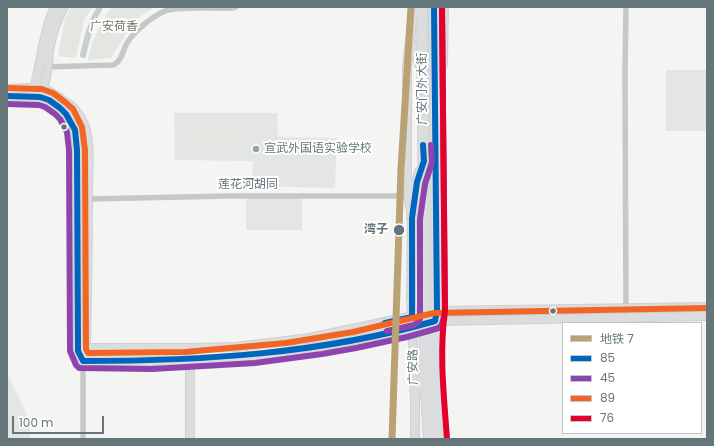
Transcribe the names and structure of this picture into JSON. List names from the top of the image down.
{
  "streets": {
    "highway": ["广安门外大街", "广安路"],
    "street": ["莲花河胡同"]
  },
  "crossings": [
    ["广安门外大街", "广安路"],
    ["莲花河胡同", "广安路"]
  ],
  "parks": ["广安荷香"],
  "places": ["宣武外国语实验学校", "湾子"],
  "lines": [
    "metro line 7",
    "transit line 85",
    "transit line 45",
    "transit line 76",
    "transit line 89"
  ],
  "legend": [
    "地铁 7",
    "85",
    "45",
    "89",
    "76"
  ],
  "scale_bar": "100 m"
}
